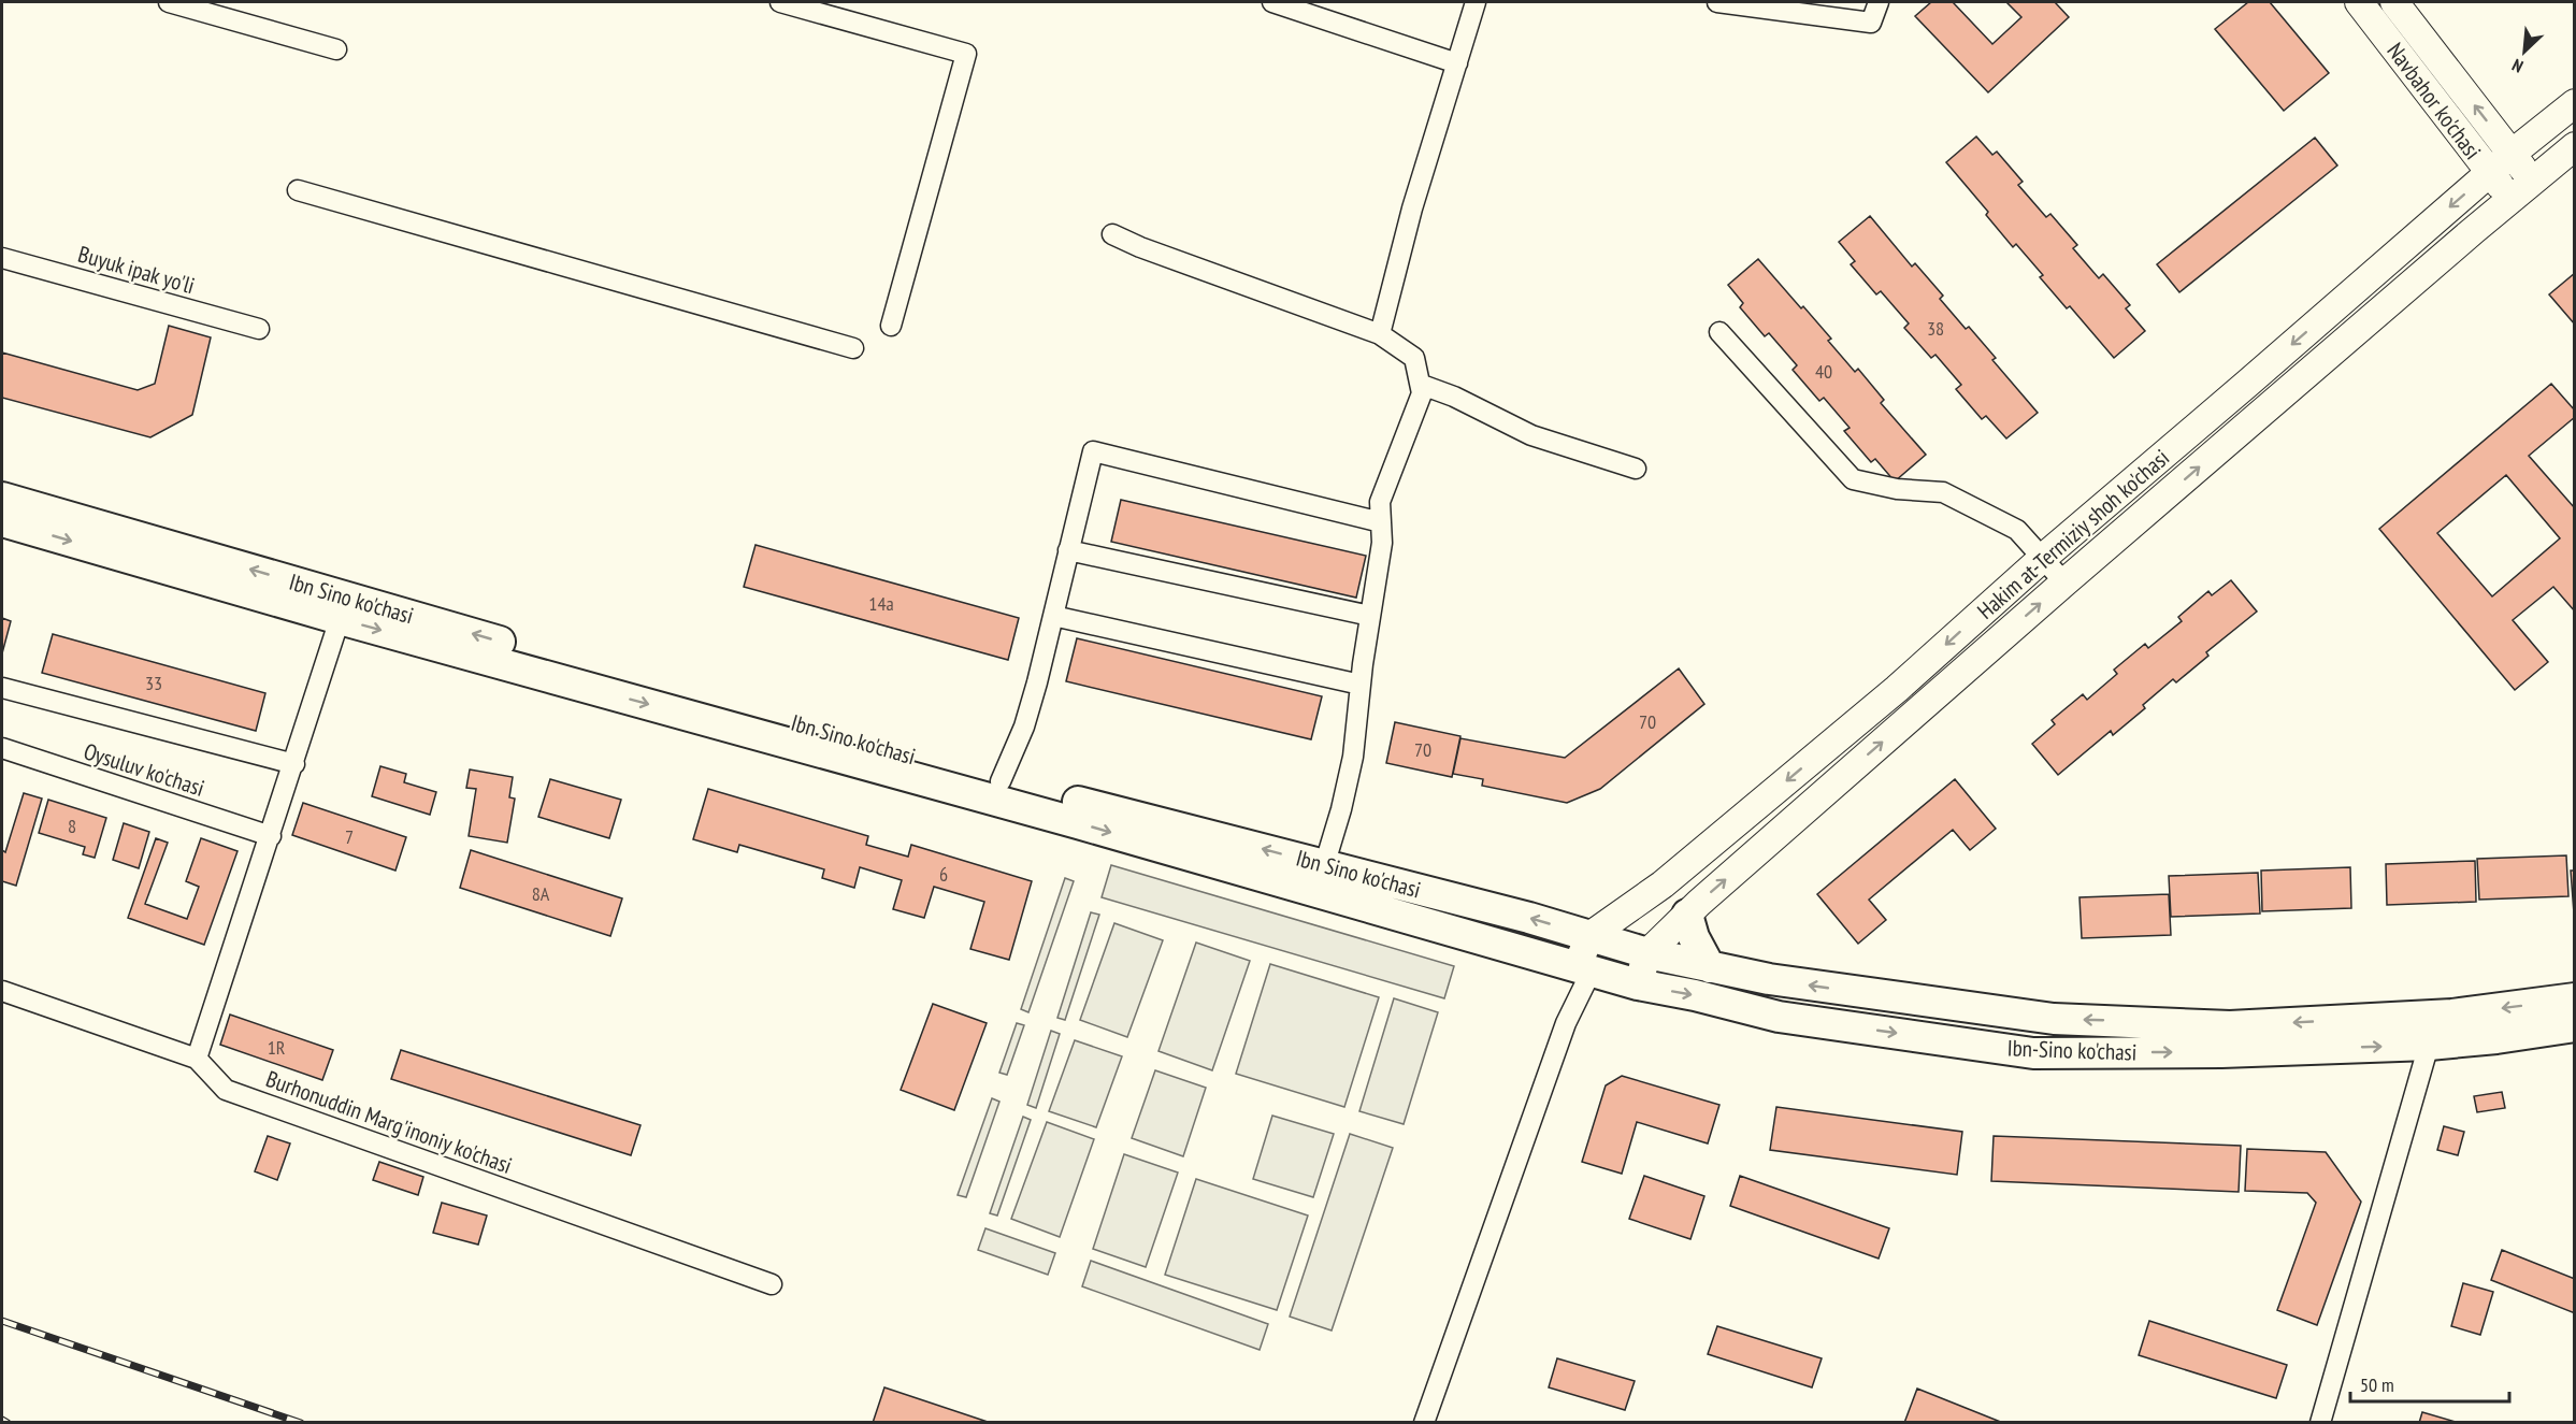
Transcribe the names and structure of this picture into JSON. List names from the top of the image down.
{
  "streets": {
    "main road": [
      "Navbahor ko'chasi",
      "Hakim at-Termiziy shoh ko'chasi",
      "Ibn Sino ko'chasi",
      "Ibn-Sino ko'chasi"
    ],
    "street": ["Buyuk ipak yo'li", "Oysuluv ko'chasi", "Burhonuddin Marg'inoniy ko'chasi"]
  },
  "crossings": [
    ["Navbahor ko'chasi", "Hakim at-Termiziy shoh ko'chasi"],
    ["Hakim at-Termiziy shoh ko'chasi", "Ibn Sino ko'chasi"],
    ["Hakim at-Termiziy shoh ko'chasi", "Ibn-Sino ko'chasi"],
    ["Ibn Sino ko'chasi", "Ibn-Sino ko'chasi"]
  ],
  "house_numbers": [
    "38",
    "40",
    "14a",
    "33",
    "70",
    "70",
    "8",
    "7",
    "6",
    "8A",
    "1R"
  ],
  "scale_bar": "50 m",
  "north": "bottom left"
}
